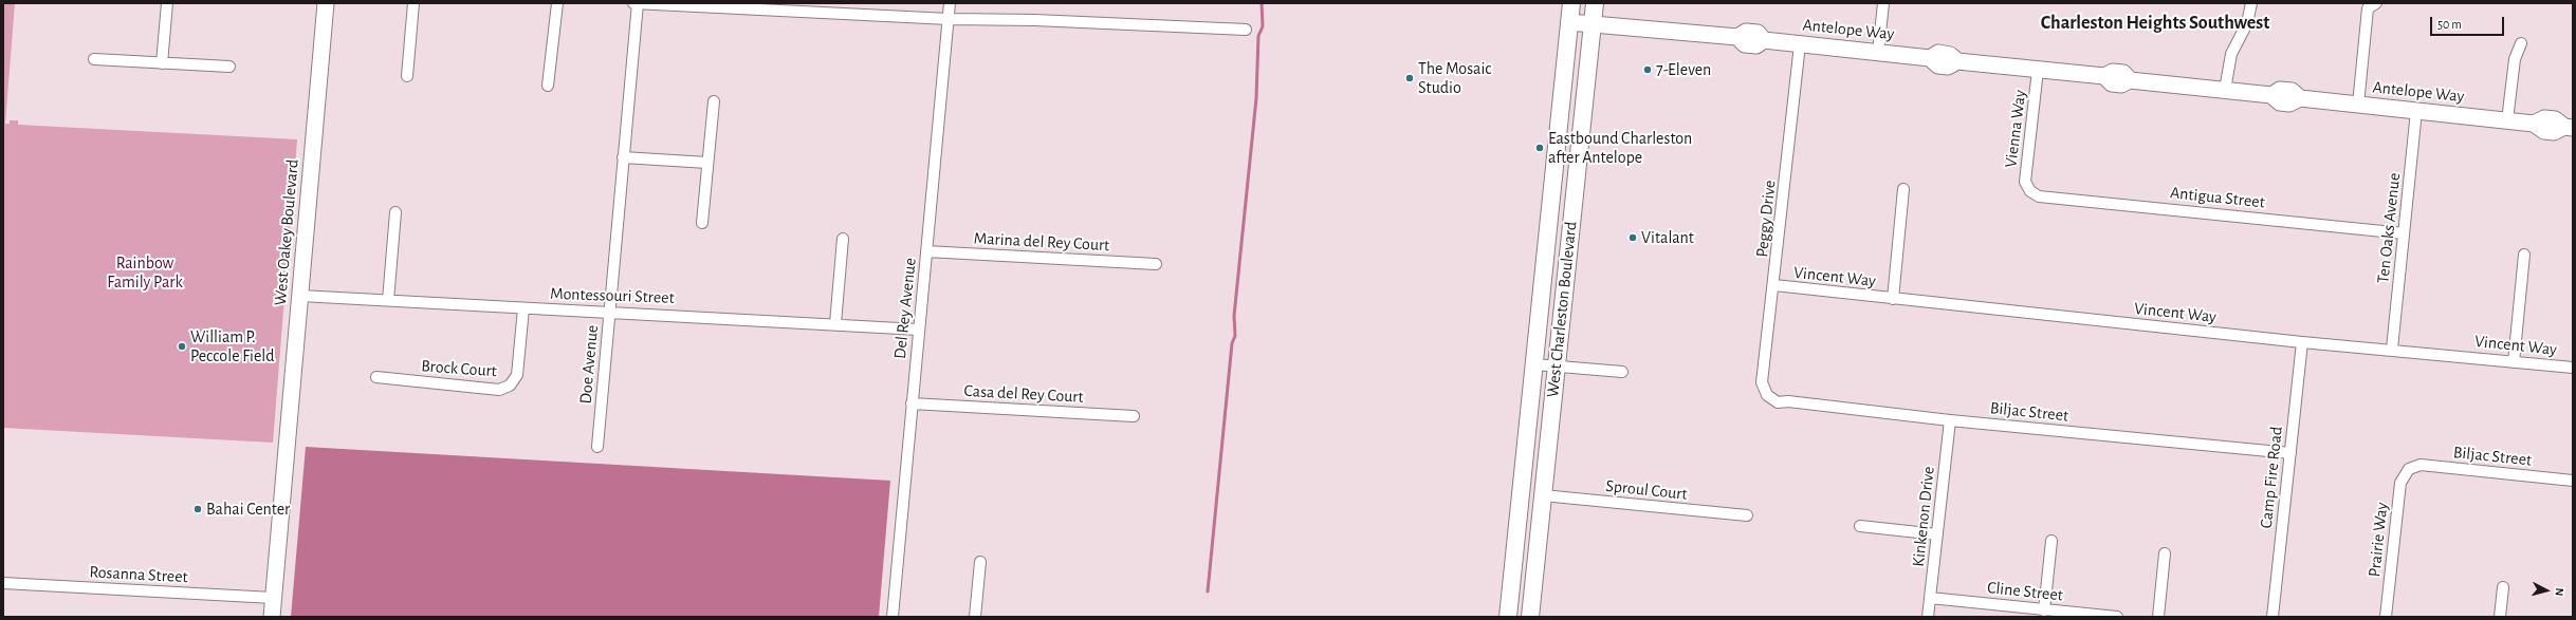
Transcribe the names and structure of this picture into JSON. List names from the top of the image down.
{
  "streets": {
    "main road": ["West Charleston Boulevard"],
    "street": [
      "Antelope Way",
      "Vienna Way",
      "Antigua Street",
      "Peggy Drive",
      "Ten Oaks Avenue",
      "West Oakey Boulevard",
      "Marina del Rey Court",
      "Vincent Way",
      "Montessouri Street",
      "Del Rey Avenue",
      "Doe Avenue",
      "Brock Court",
      "Casa del Rey Court",
      "Biljac Street",
      "Camp Fire Road",
      "Sproul Court",
      "Kinkenon Drive",
      "Prairie Way",
      "Rosanna Street",
      "Cline Street"
    ]
  },
  "crossings": [
    ["Antelope Way", "Vienna Way"],
    ["Antelope Way", "Peggy Drive"],
    ["Antelope Way", "Ten Oaks Avenue"],
    ["Antelope Way", "West Charleston Boulevard"],
    ["Vienna Way", "Antigua Street"],
    ["Antigua Street", "Ten Oaks Avenue"],
    ["Peggy Drive", "Vincent Way"],
    ["Peggy Drive", "Biljac Street"],
    ["Ten Oaks Avenue", "Vincent Way"],
    ["West Oakey Boulevard", "Montessouri Street"],
    ["West Oakey Boulevard", "Rosanna Street"],
    ["Marina del Rey Court", "Del Rey Avenue"],
    ["Vincent Way", "Camp Fire Road"],
    ["Montessouri Street", "Del Rey Avenue"],
    ["Montessouri Street", "Doe Avenue"],
    ["Montessouri Street", "Brock Court"],
    ["Del Rey Avenue", "Casa del Rey Court"],
    ["West Charleston Boulevard", "Sproul Court"],
    ["Biljac Street", "Camp Fire Road"],
    ["Biljac Street", "Kinkenon Drive"],
    ["Biljac Street", "Prairie Way"],
    ["Kinkenon Drive", "Cline Street"]
  ],
  "districts": ["Charleston Heights Southwest"],
  "parks": ["Rainbow Family Park"],
  "places": [
    "7-Eleven",
    "The Mosaic Studio",
    "Eastbound Charleston after Antelope",
    "Vitalant",
    "William P. Peccole Field",
    "Bahai Center"
  ],
  "scale_bar": "50 m",
  "north": "right"
}
